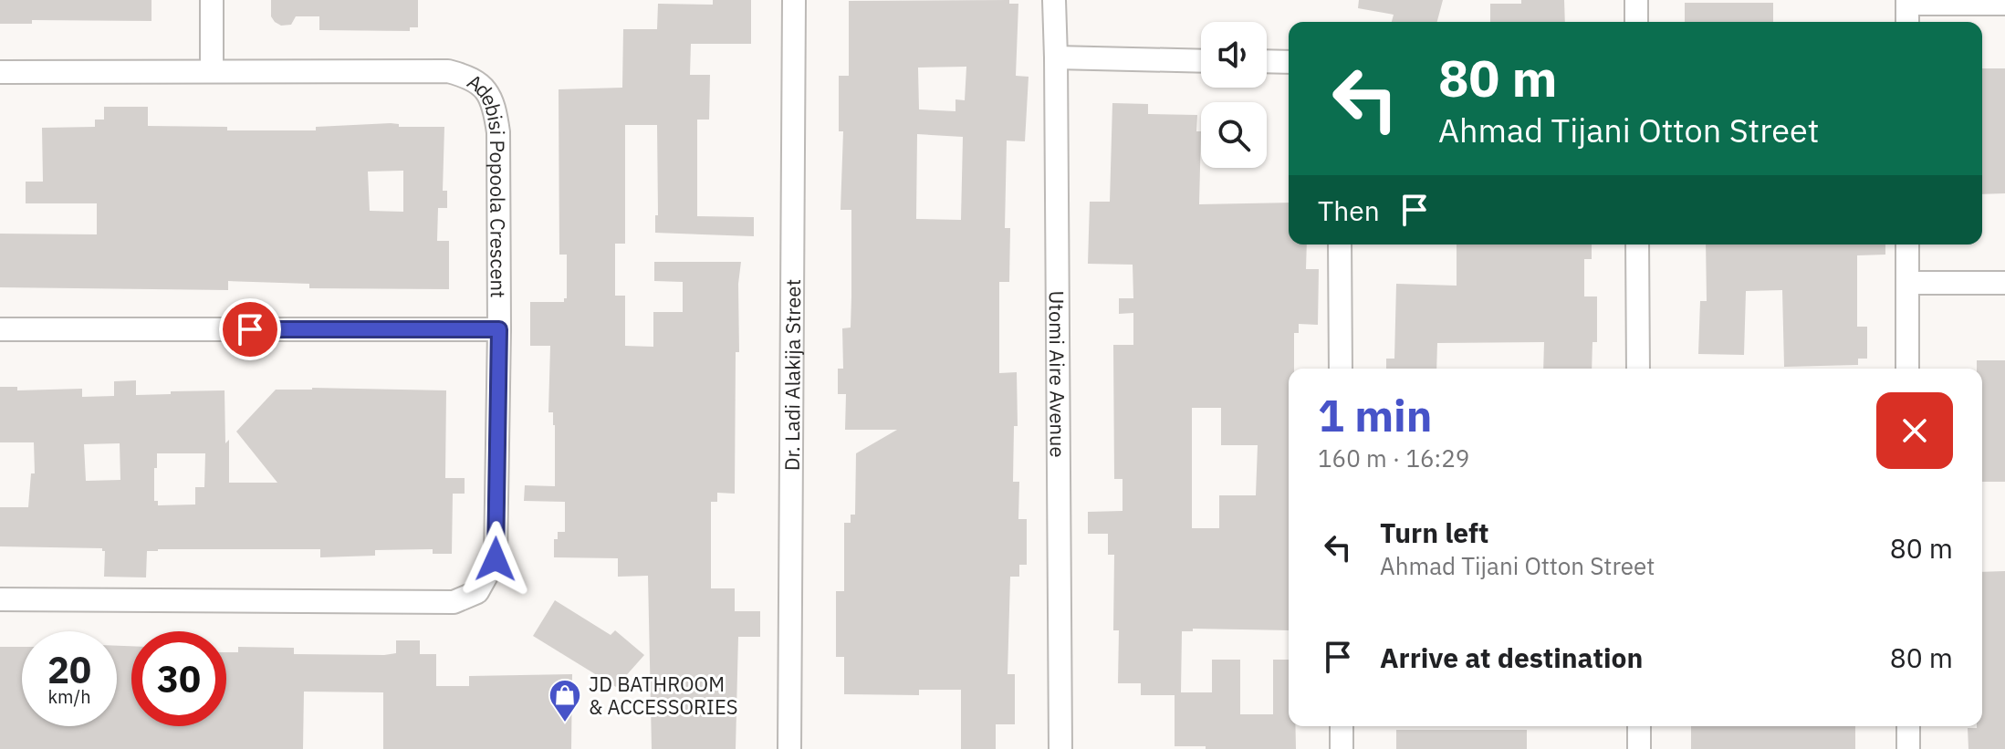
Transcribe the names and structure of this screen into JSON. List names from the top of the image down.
{
  "streets": {
    "street": ["Adebisi Popoola Crescent", "Dr. Ladi Alakija Street", "Utomi Aire Avenue"]
  },
  "places": {
    "shop": ["JD BATHROOM & ACCESSORIES"]
  },
  "page": {
    "turn": ["80 m", "Ahmad Tijani Otton Street"],
    "then": "Then",
    "heading": ["1 min", "160 m · 16:29"],
    "list": [
      {
        "name": "Turn left",
        "note": "Ahmad Tijani Otton Street",
        "value": "80 m"
      },
      {
        "name": "Arrive at destination",
        "value": "80 m"
      }
    ],
    "speed": "20 km/h",
    "limit": "30"
  }
}
